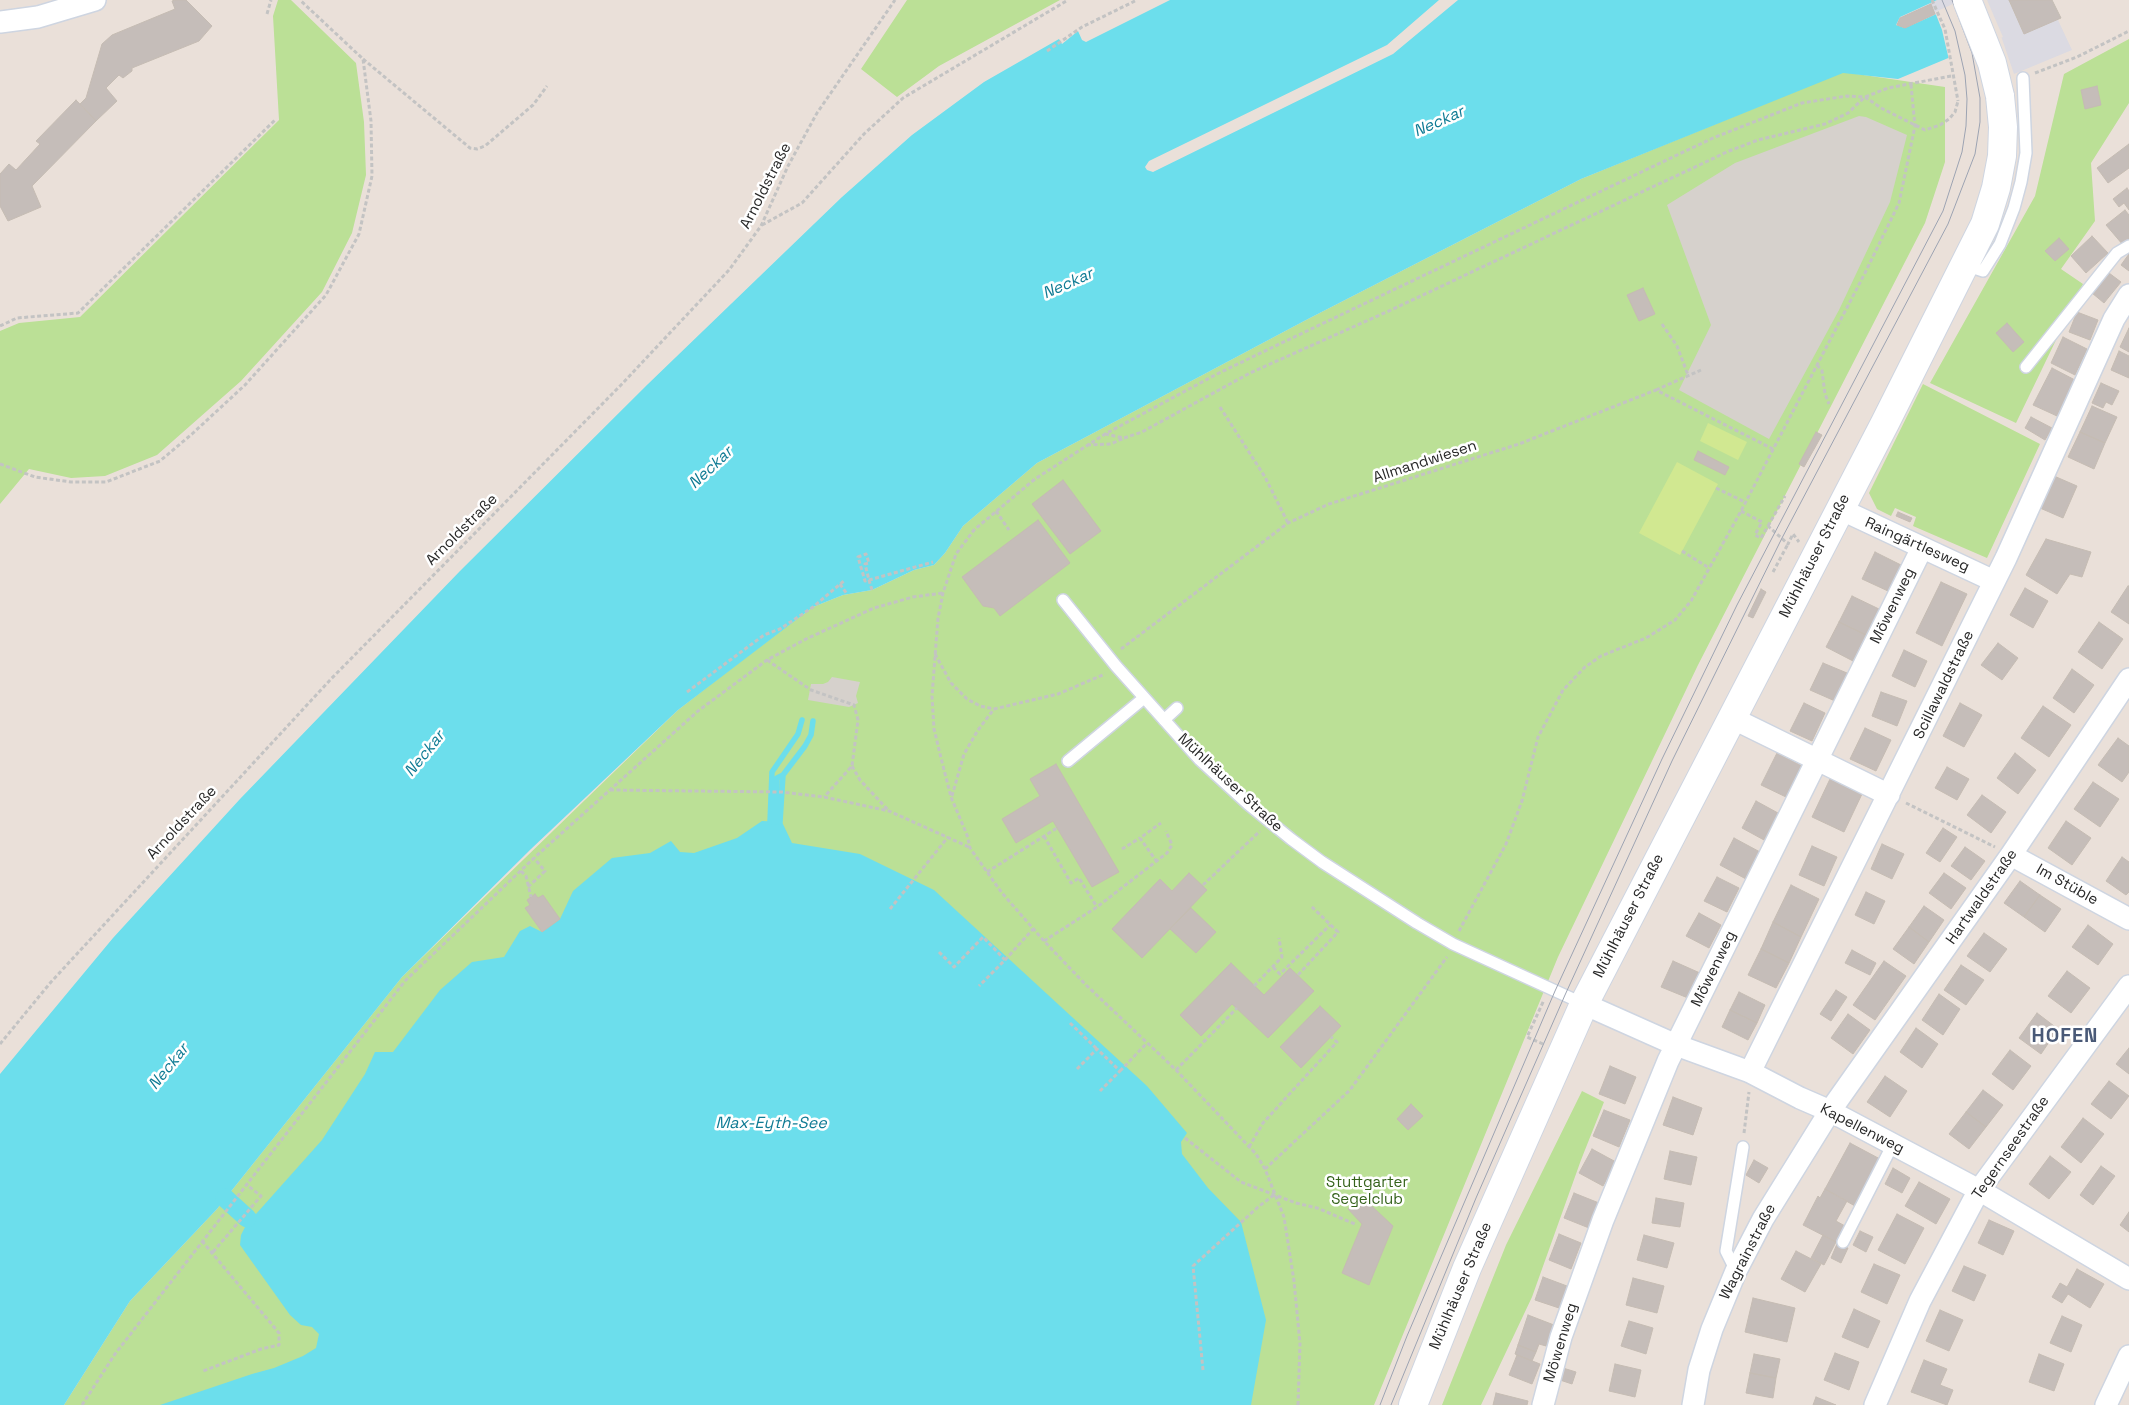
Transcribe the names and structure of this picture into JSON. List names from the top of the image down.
{
  "streets": {
    "main road": ["Mühlhäuser Straße"],
    "street": [
      "Raingärtlesweg",
      "Möwenweg",
      "Scillawaldstraße",
      "Im Stüble",
      "Hartwaldstraße",
      "Kapellenweg",
      "Tegernseestraße",
      "Wagrainstraße"
    ],
    "path": ["Arnoldstraße", "Allmandwiesen"]
  },
  "crossings": [
    ["Allmandwiesen", "Mühlhäuser Straße"],
    ["Raingärtlesweg", "Mühlhäuser Straße"],
    ["Raingärtlesweg", "Möwenweg"],
    ["Raingärtlesweg", "Scillawaldstraße"],
    ["Mühlhäuser Straße", "Kapellenweg"],
    ["Möwenweg", "Kapellenweg"],
    ["Scillawaldstraße", "Kapellenweg"],
    ["Im Stüble", "Hartwaldstraße"],
    ["Hartwaldstraße", "Kapellenweg"],
    ["Hartwaldstraße", "Wagrainstraße"],
    ["Kapellenweg", "Tegernseestraße"],
    ["Kapellenweg", "Wagrainstraße"]
  ],
  "districts": ["HOFEN"],
  "water": ["Neckar", "Max-Eyth-See"],
  "parks": ["Stuttgarter Segelclub"]
}
